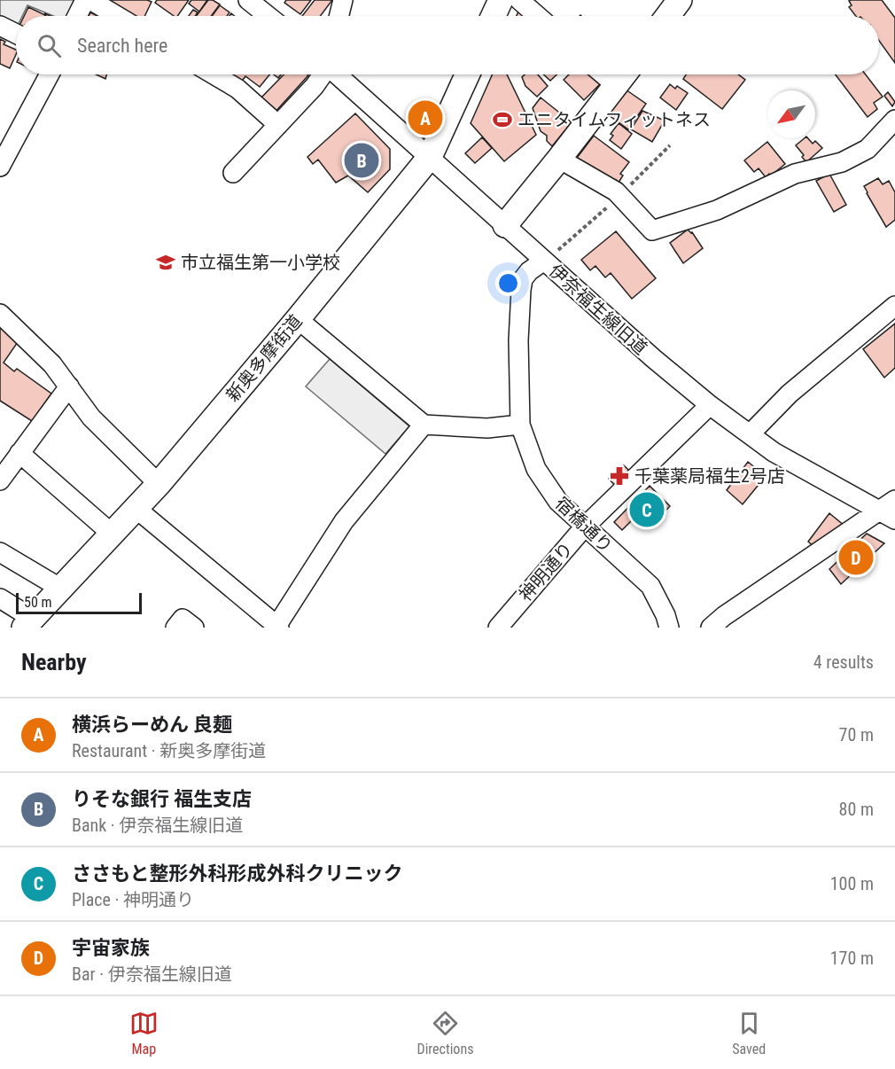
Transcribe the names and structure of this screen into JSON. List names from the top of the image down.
{
  "streets": {
    "main road": ["新奥多摩街道"],
    "street": ["伊奈福生線旧道", "宿橋通り", "神明通り"]
  },
  "crossings": [
    ["伊奈福生線旧道", "新奥多摩街道"],
    ["伊奈福生線旧道", "宿橋通り"],
    ["伊奈福生線旧道", "神明通り"],
    ["宿橋通り", "神明通り"]
  ],
  "places": {
    "sports": ["エニタイムフィットネス"],
    "school or university": ["市立福生第一小学校"],
    "pharmacy": ["千葉薬局福生2号店"]
  },
  "scale_bar": "50 m",
  "north": "bottom left",
  "page": {
    "search": "Search here",
    "pins": [
      "A",
      "B",
      "C",
      "D"
    ],
    "scale": "50 m",
    "heading": ["Nearby", "4 results"],
    "list": [
      {
        "mark": "A",
        "name": "横浜らーめん 良麺",
        "note": "Restaurant · 新奥多摩街道",
        "value": "70 m"
      },
      {
        "mark": "B",
        "name": "りそな銀行 福生支店",
        "note": "Bank · 伊奈福生線旧道",
        "value": "80 m"
      },
      {
        "mark": "C",
        "name": "ささもと整形外科形成外科クリニック",
        "note": "Place · 神明通り",
        "value": "100 m"
      },
      {
        "mark": "D",
        "name": "宇宙家族",
        "note": "Bar · 伊奈福生線旧道",
        "value": "170 m"
      }
    ],
    "nav": ["Map", "Directions", "Saved"]
  }
}
